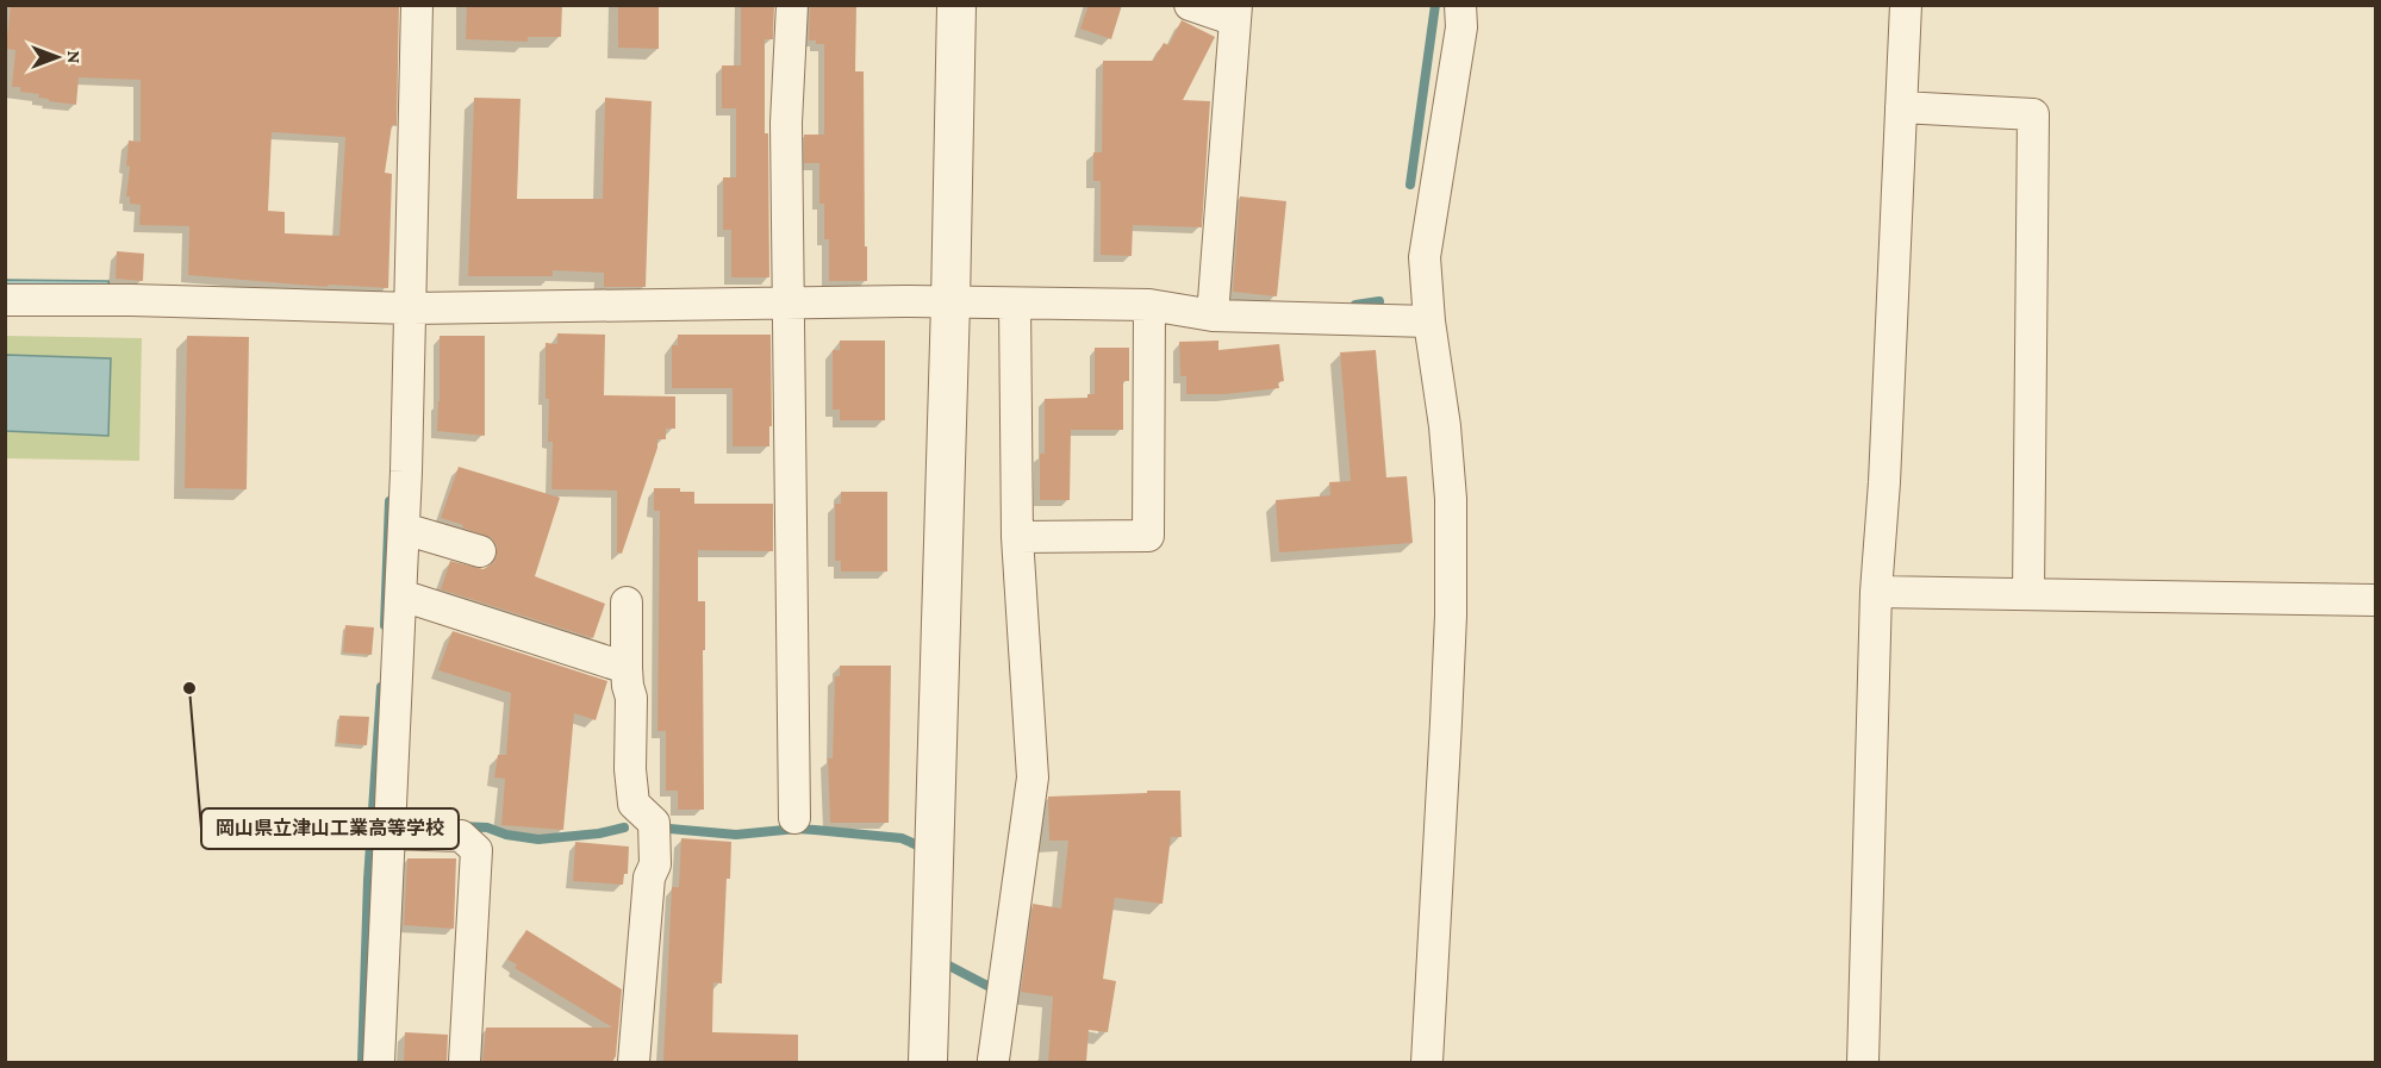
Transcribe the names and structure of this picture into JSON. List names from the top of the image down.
{
  "places": ["岡山県立津山工業高等学校"],
  "north": "right"
}
